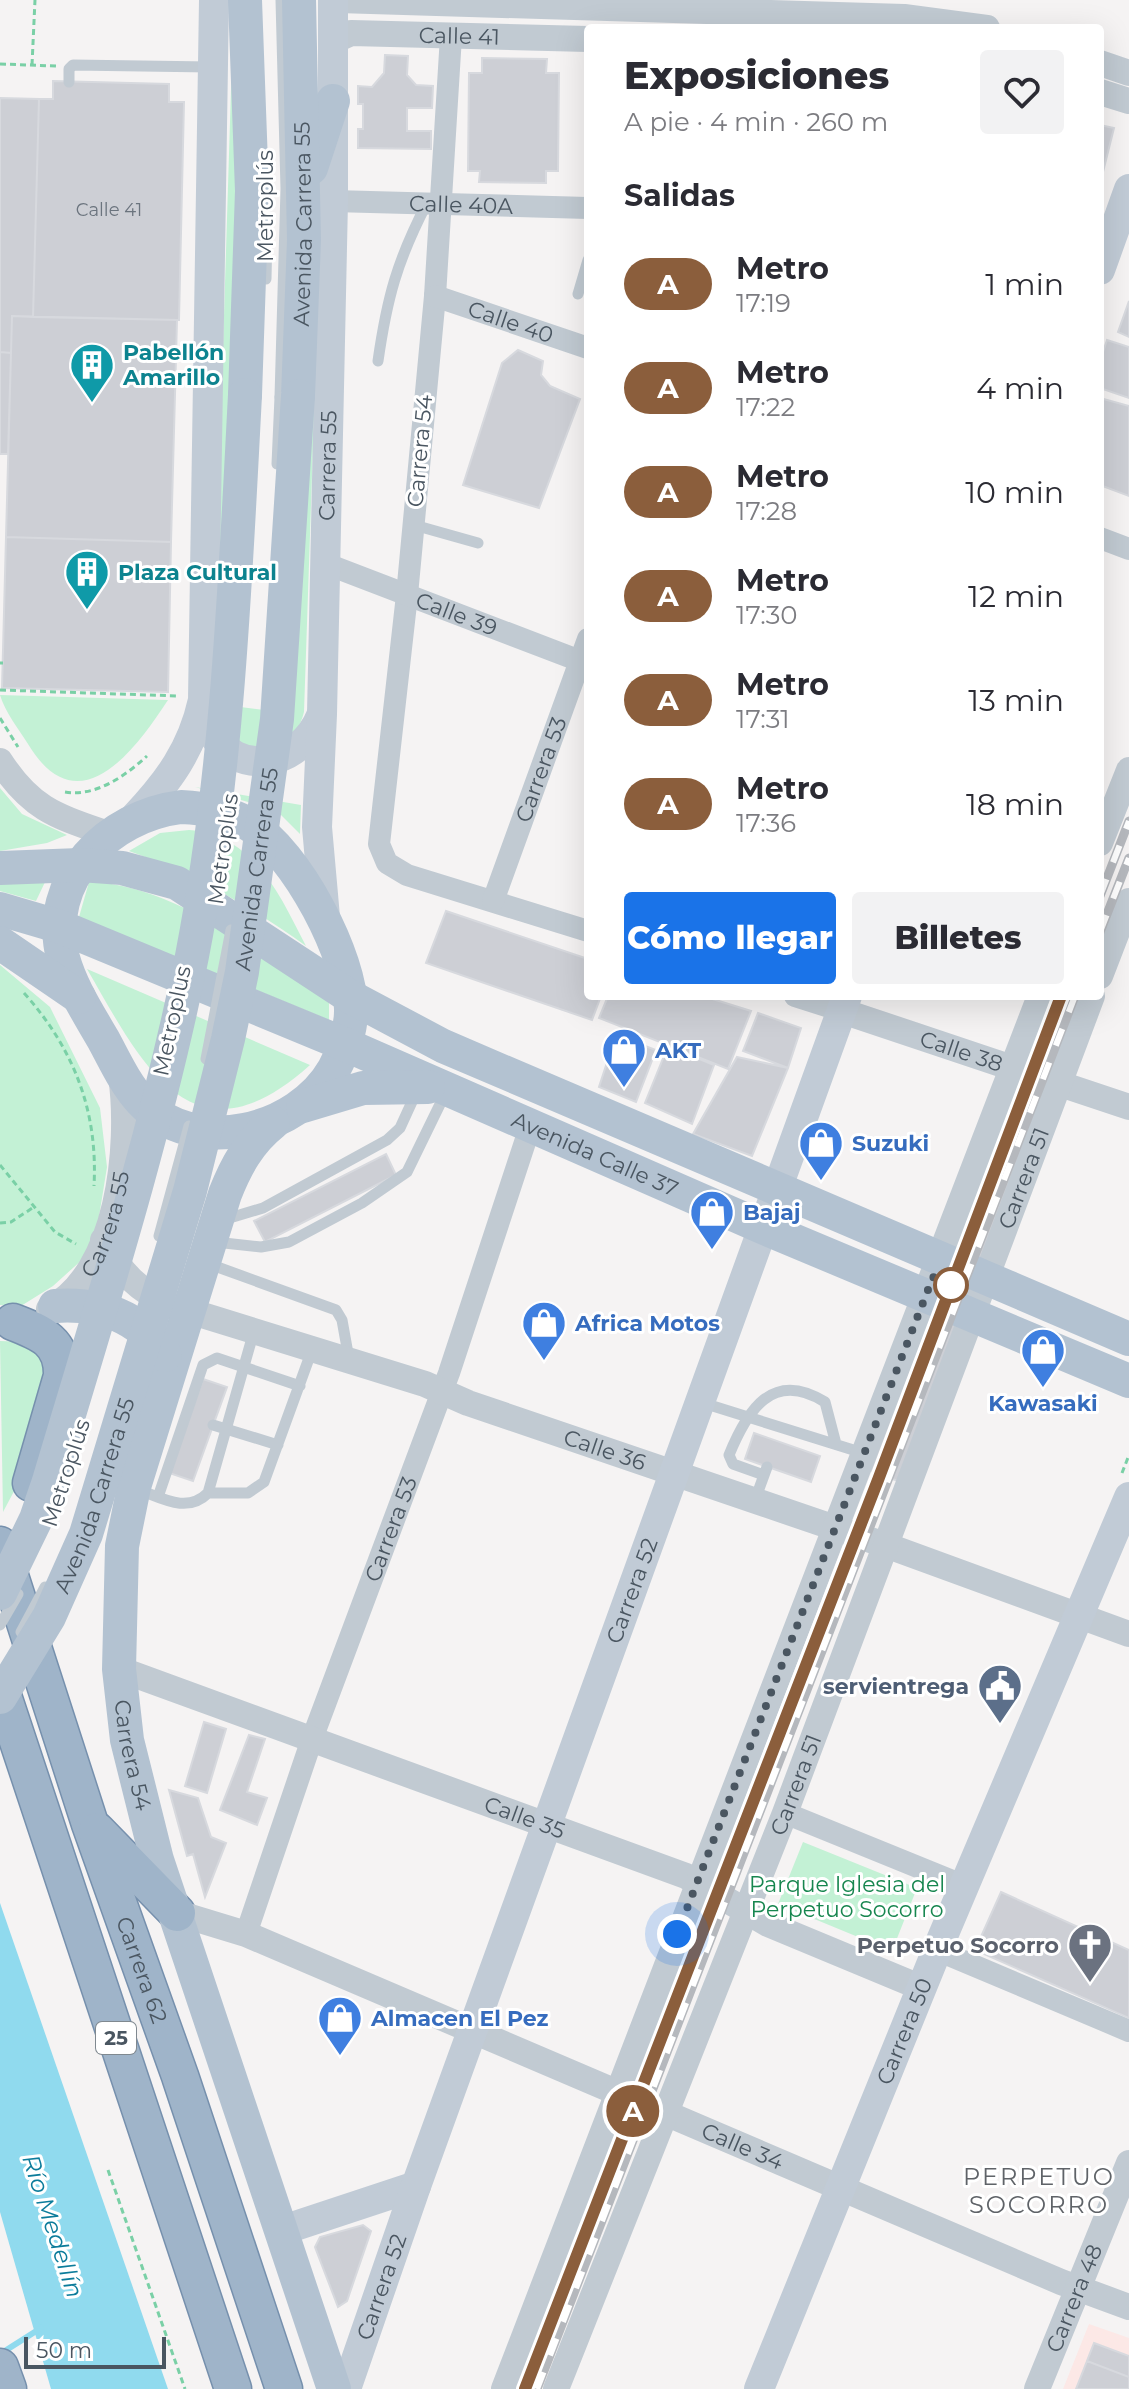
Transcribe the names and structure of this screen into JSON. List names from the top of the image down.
{
  "streets": {
    "highway": ["Carrera 62", "25"],
    "main road": [
      "Avenida Carrera 55",
      "Carrera 54",
      "Carrera 55",
      "Avenida Calle 37",
      "Carrera 52",
      "Carrera 50"
    ],
    "street": [
      "Calle 41",
      "Calle 40A",
      "Calle 40",
      "Calle 39",
      "Carrera 53",
      "Calle 38",
      "Carrera 51",
      "Calle 36",
      "Calle 35",
      "Calle 34",
      "Carrera 48"
    ],
    "lane": ["Metroplús", "Metroplus"]
  },
  "crossings": [
    ["Calle 41", "Carrera 54"],
    ["Calle 40A", "Avenida Carrera 55"],
    ["Calle 40A", "Carrera 54"],
    ["Calle 40A", "Carrera 55"],
    ["Metroplús", "Avenida Carrera 55"],
    ["Avenida Carrera 55", "Carrera 55"],
    ["Calle 40", "Carrera 54"],
    ["Carrera 54", "Carrera 55"],
    ["Carrera 54", "Calle 39"],
    ["Carrera 54", "Carrera 53"],
    ["Carrera 54", "Avenida Calle 37"],
    ["Carrera 54", "Calle 36"],
    ["Carrera 54", "Calle 35"],
    ["Carrera 54", "Calle 34"],
    ["Carrera 55", "Calle 39"],
    ["Carrera 55", "Calle 36"],
    ["Calle 39", "Carrera 53"],
    ["Carrera 53", "Avenida Calle 37"],
    ["Carrera 53", "Calle 36"],
    ["Carrera 53", "Calle 35"],
    ["Carrera 53", "Calle 34"],
    ["Calle 38", "Carrera 51"],
    ["Calle 38", "Carrera 52"],
    ["Avenida Calle 37", "Carrera 51"],
    ["Avenida Calle 37", "Carrera 52"],
    ["Carrera 51", "Calle 36"],
    ["Carrera 51", "Calle 35"],
    ["Carrera 51", "Calle 34"],
    ["Calle 36", "Carrera 52"],
    ["Calle 36", "Carrera 50"],
    ["Carrera 52", "Calle 35"],
    ["Carrera 52", "Calle 34"],
    ["Calle 35", "Carrera 50"],
    ["Carrera 50", "Calle 34"],
    ["Calle 34", "Carrera 48"]
  ],
  "districts": ["PERPETUO SOCORRO"],
  "water": ["Río Medellín"],
  "parks": ["Parque Iglesia del Perpetuo Socorro"],
  "places": {
    "building": ["Pabellón Amarillo", "Plaza Cultural"],
    "shop": [
      "AKT",
      "Suzuki",
      "Bajaj",
      "Africa Motos",
      "Kawasaki",
      "Almacen El Pez"
    ],
    "public building": ["servientrega"],
    "church": ["Perpetuo Socorro"]
  },
  "lines": ["metro line A"],
  "house_numbers": ["Calle 41"],
  "scale_bar": "50 m",
  "page": {
    "on_map": "A",
    "heading": [
      ["Exposiciones", "A pie · 4 min · 260 m"],
      "Salidas"
    ],
    "list": [
      {
        "mark": "A",
        "name": "Metro",
        "note": "17:19",
        "value": "1 min"
      },
      {
        "mark": "A",
        "name": "Metro",
        "note": "17:22",
        "value": "4 min"
      },
      {
        "mark": "A",
        "name": "Metro",
        "note": "17:28",
        "value": "10 min"
      },
      {
        "mark": "A",
        "name": "Metro",
        "note": "17:30",
        "value": "12 min"
      },
      {
        "mark": "A",
        "name": "Metro",
        "note": "17:31",
        "value": "13 min"
      },
      {
        "mark": "A",
        "name": "Metro",
        "note": "17:36",
        "value": "18 min"
      }
    ],
    "buttons": ["Cómo llegar", "Billetes"],
    "scale": "50 m"
  }
}
